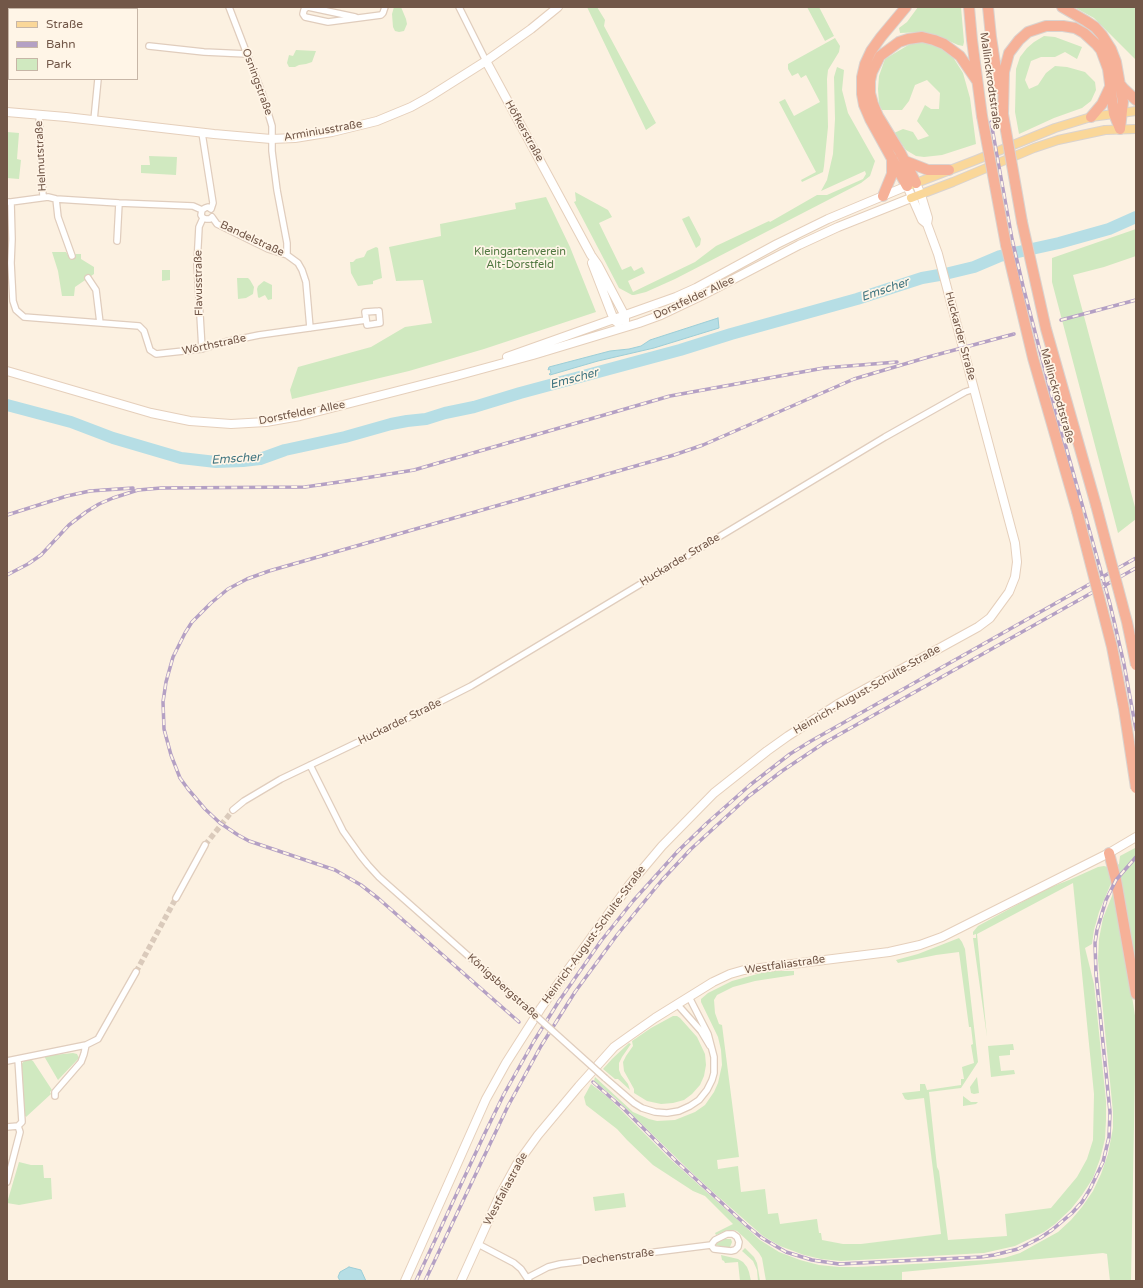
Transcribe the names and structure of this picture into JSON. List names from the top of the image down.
{
  "streets": {
    "highway": ["Mallinckrodtstraße"],
    "main road": ["Dorstfelder Allee"],
    "street": [
      "Osningstraße",
      "Arminiusstraße",
      "Höfkerstraße",
      "Helmutstraße",
      "Bandelstraße",
      "Flavusstraße",
      "Huckarder Straße",
      "Wörthstraße",
      "Heinrich-August-Schulte-Straße",
      "Westfaliastraße",
      "Königsbergstraße",
      "Dechenstraße"
    ]
  },
  "crossings": [
    ["Osningstraße", "Arminiusstraße"],
    ["Osningstraße", "Bandelstraße"],
    ["Arminiusstraße", "Höfkerstraße"],
    ["Arminiusstraße", "Helmutstraße"],
    ["Arminiusstraße", "Bandelstraße"],
    ["Höfkerstraße", "Dorstfelder Allee"],
    ["Bandelstraße", "Flavusstraße"],
    ["Bandelstraße", "Wörthstraße"],
    ["Flavusstraße", "Wörthstraße"],
    ["Dorstfelder Allee", "Huckarder Straße"],
    ["Huckarder Straße", "Heinrich-August-Schulte-Straße"],
    ["Huckarder Straße", "Königsbergstraße"],
    ["Westfaliastraße", "Königsbergstraße"],
    ["Westfaliastraße", "Dechenstraße"]
  ],
  "water": ["Emscher"],
  "parks": ["Kleingartenverein Alt-Dorstfeld"],
  "legend": ["Straße", "Bahn", "Park"]
}
